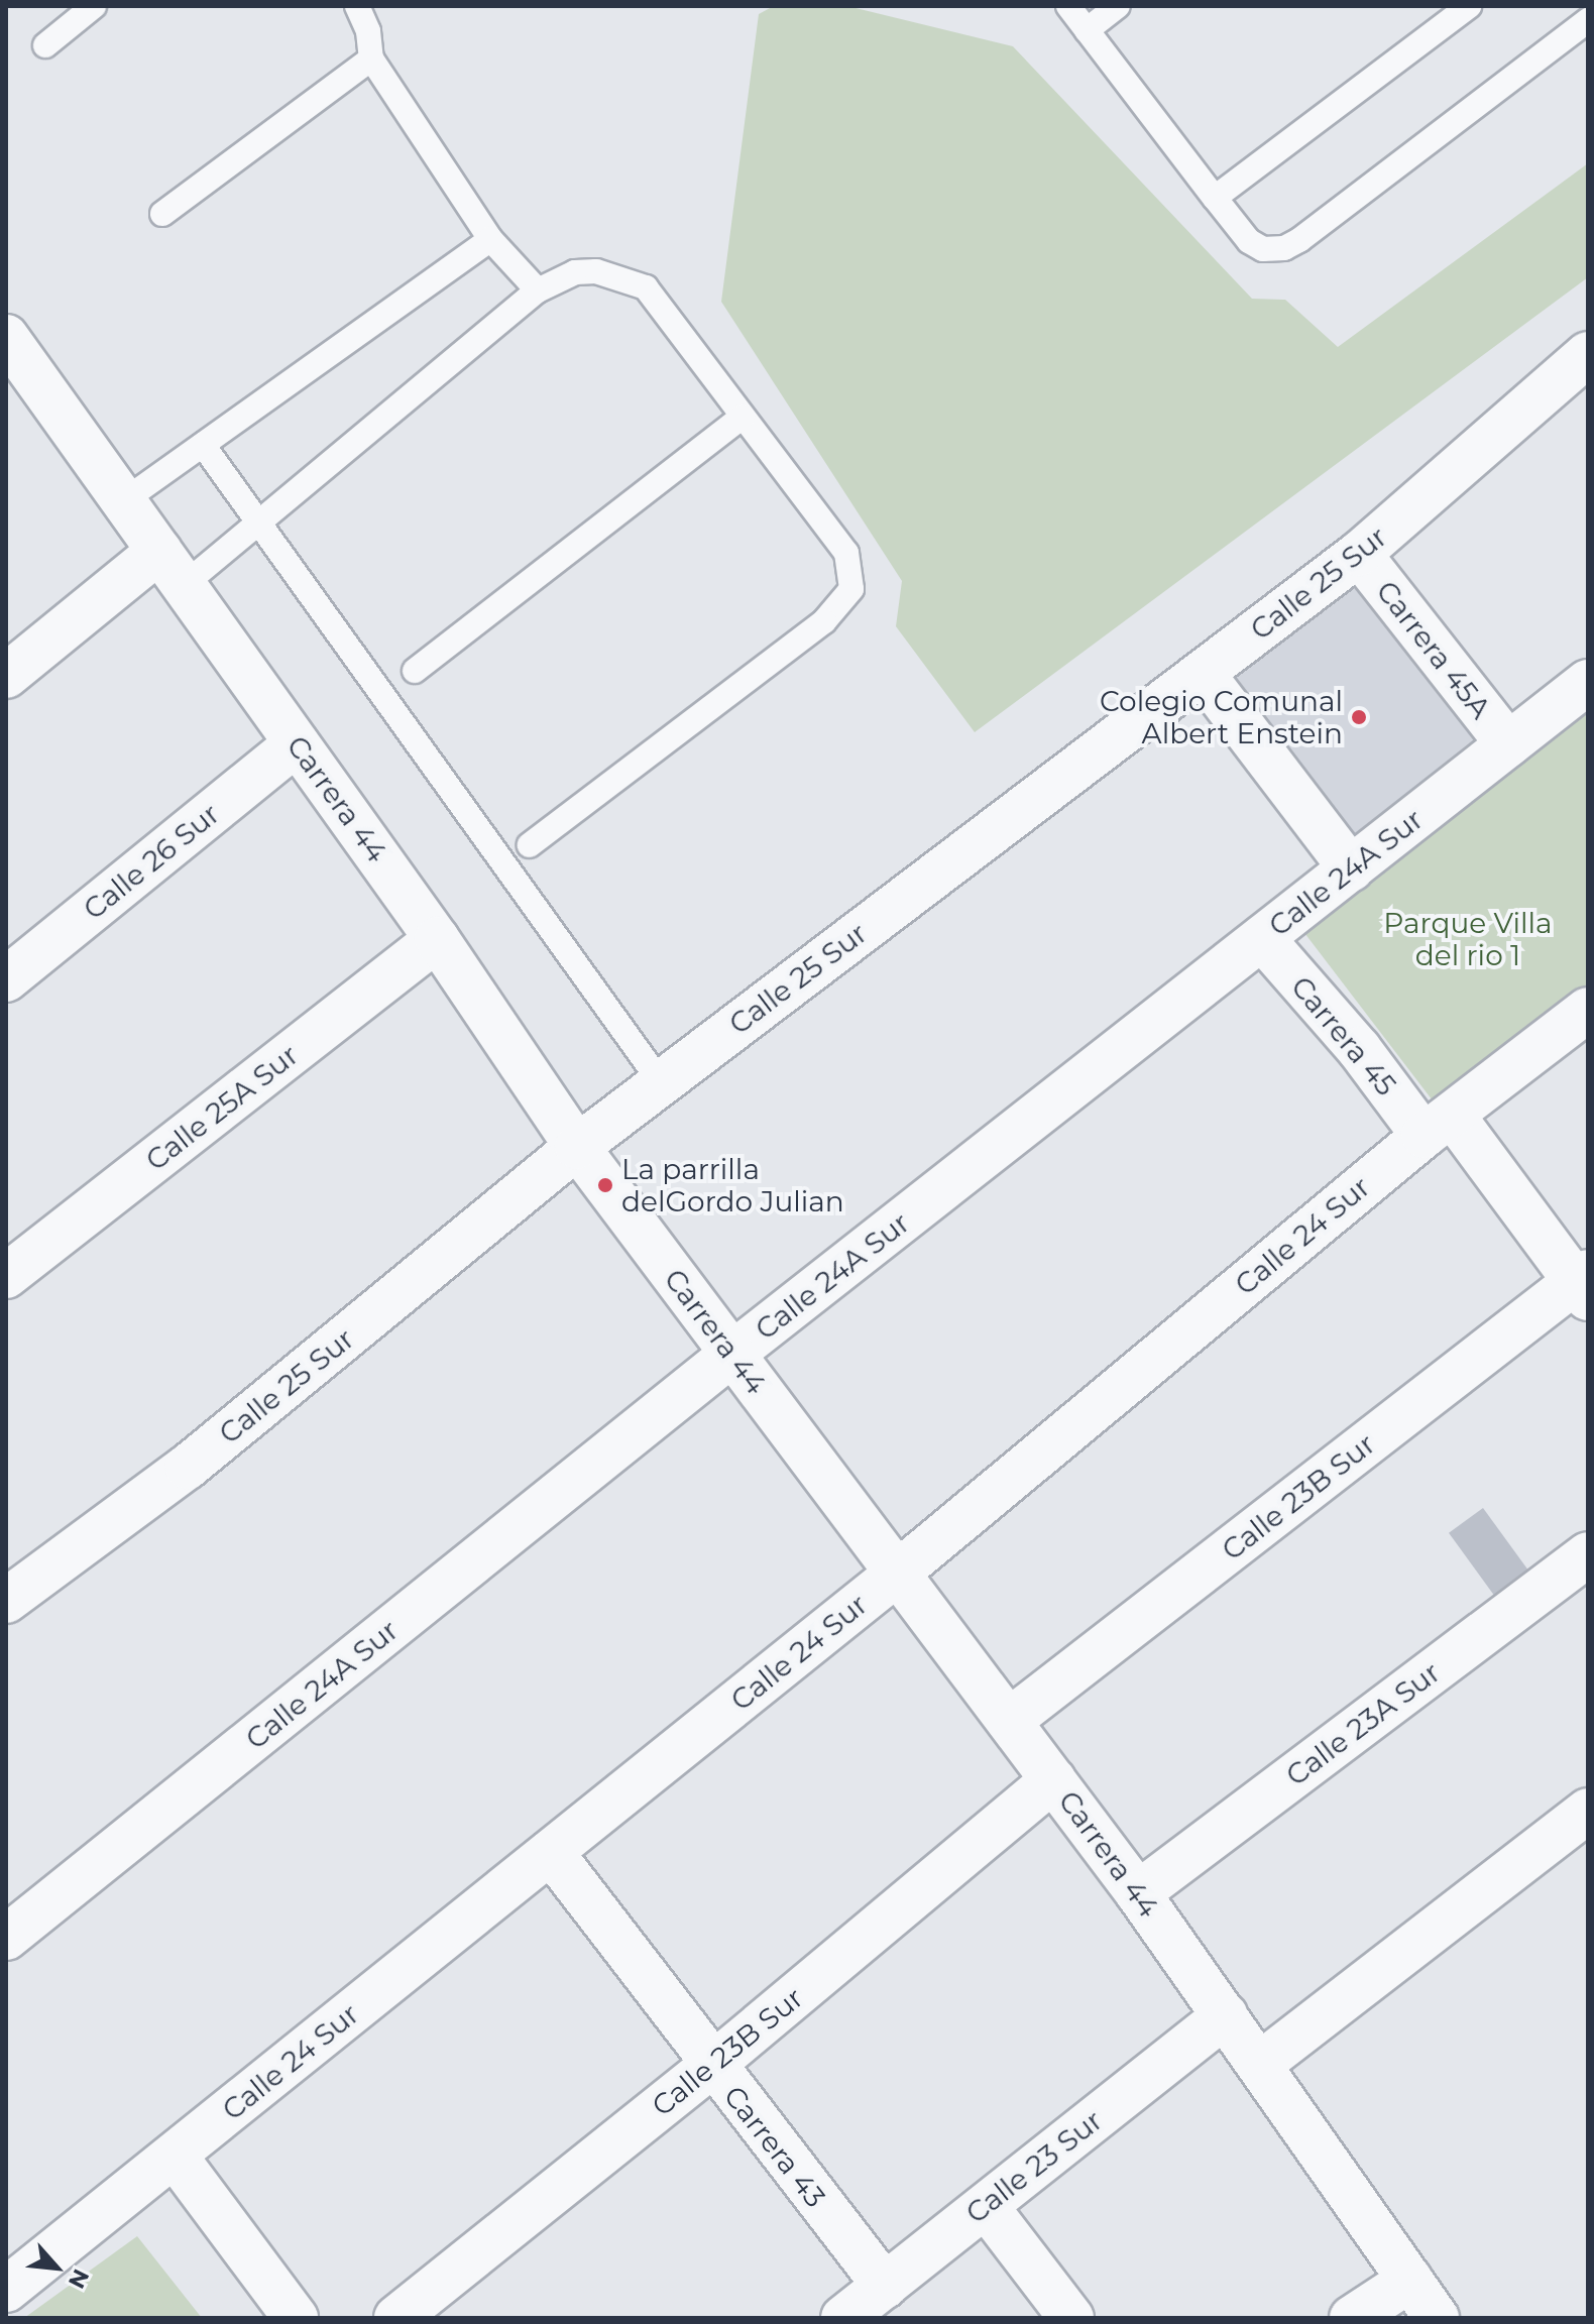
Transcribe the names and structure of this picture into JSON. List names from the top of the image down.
{
  "streets": {
    "street": [
      "Calle 25 Sur",
      "Carrera 45A",
      "Carrera 44",
      "Calle 26 Sur",
      "Calle 24A Sur",
      "Carrera 45",
      "Calle 25A Sur",
      "Calle 24 Sur",
      "Calle 23B Sur",
      "Calle 23A Sur",
      "Carrera 43",
      "Calle 23 Sur"
    ]
  },
  "crossings": [
    ["Calle 25 Sur", "Carrera 45A"],
    ["Calle 25 Sur", "Carrera 44"],
    ["Carrera 45A", "Calle 24A Sur"],
    ["Carrera 44", "Calle 26 Sur"],
    ["Carrera 44", "Calle 24A Sur"],
    ["Carrera 44", "Calle 25A Sur"],
    ["Carrera 44", "Calle 24 Sur"],
    ["Carrera 44", "Calle 23B Sur"],
    ["Carrera 44", "Calle 23A Sur"],
    ["Carrera 44", "Calle 23 Sur"],
    ["Calle 24A Sur", "Carrera 45"],
    ["Carrera 45", "Calle 24 Sur"],
    ["Carrera 45", "Calle 23B Sur"],
    ["Calle 24 Sur", "Carrera 43"],
    ["Calle 23B Sur", "Carrera 43"],
    ["Carrera 43", "Calle 23 Sur"]
  ],
  "parks": ["Parque Villa del rio 1"],
  "places": ["Colegio Comunal Albert Enstein", "La parrilla delGordo Julian"],
  "north": "bottom right"
}
